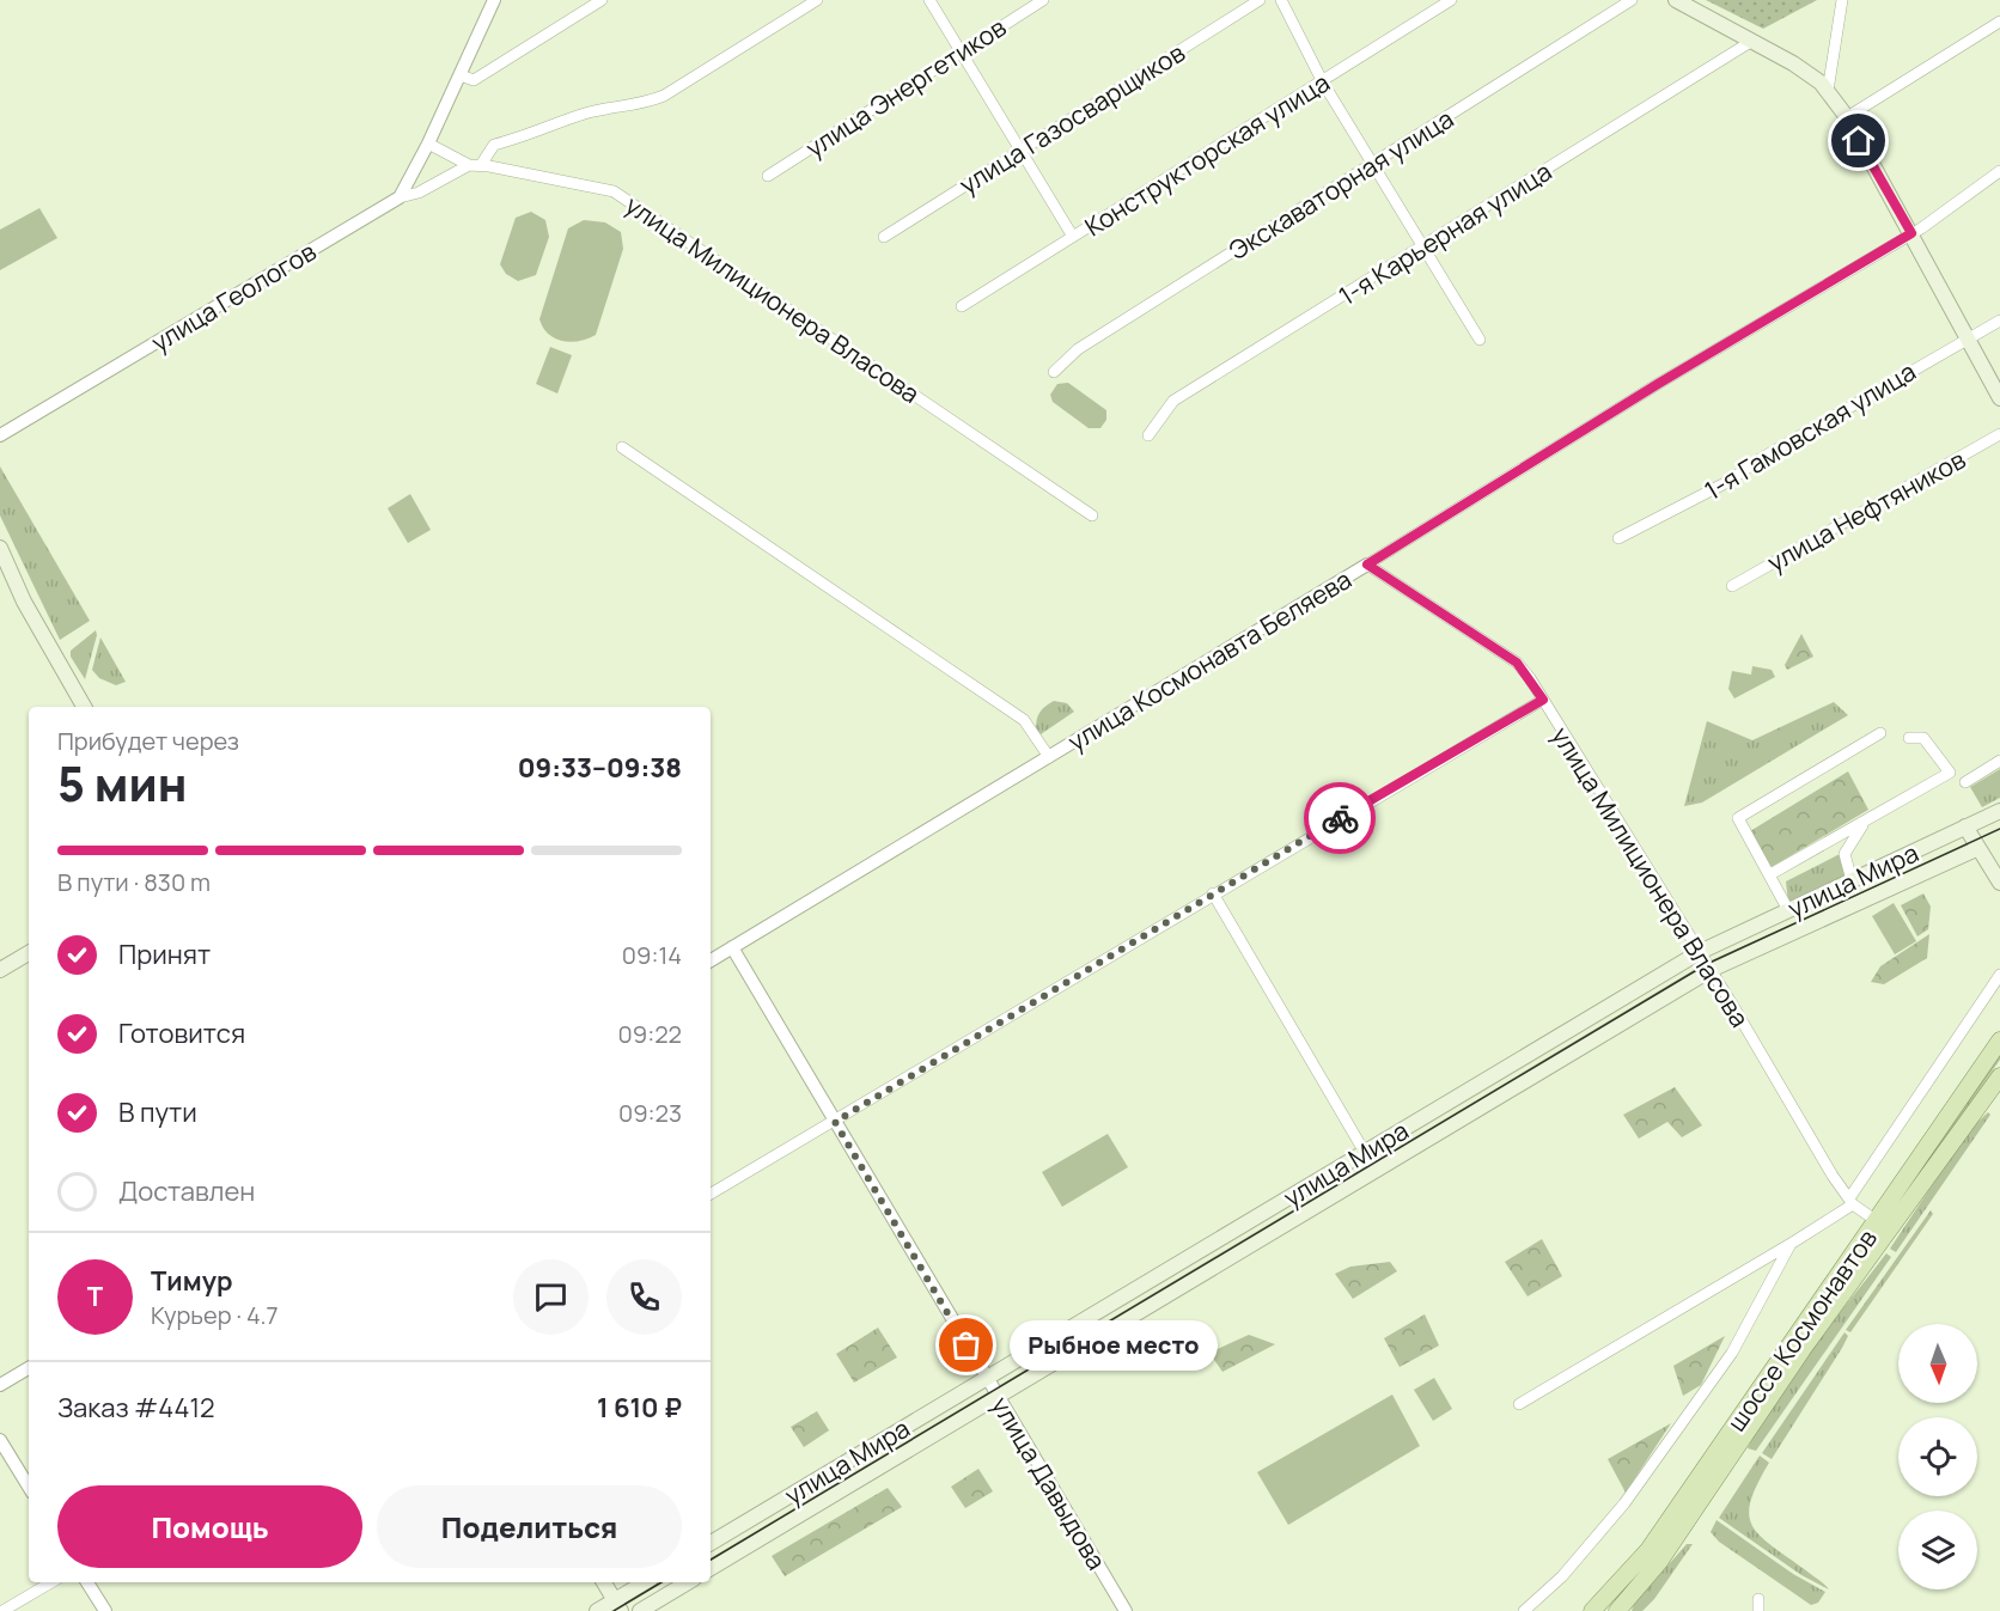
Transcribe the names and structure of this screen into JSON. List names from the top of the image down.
{
  "streets": {
    "main road": ["улица Мира", "шоссе Космонавтов"],
    "street": [
      "улица Энергетиков",
      "улица Газосварщиков",
      "Конструкторская улица",
      "Экскаваторная улица",
      "1-я Карьерная улица",
      "улица Геологов",
      "улица Милиционера Власова",
      "1-я Гамовская улица",
      "улица Нефтяников",
      "улица Космонавта Беляева",
      "улица Давыдова"
    ]
  },
  "crossings": [
    ["улица Геологов", "улица Милиционера Власова"],
    ["улица Милиционера Власова", "улица Космонавта Беляева"],
    ["улица Милиционера Власова", "улица Мира"],
    ["улица Милиционера Власова", "шоссе Космонавтов"],
    ["улица Космонавта Беляева", "улица Давыдова"],
    ["улица Мира", "улица Давыдова"]
  ],
  "places": ["Рыбное место"],
  "north": "bottom",
  "page": {
    "heading": ["5 мин", "Прибудет через", "09:33–09:38"],
    "panel": [
      "Тимур",
      "Курьер · 4.7",
      "Заказ #4412",
      "1 610 ₽"
    ],
    "bar": "В пути · 830 m",
    "list": [
      ["Принят", "09:14"],
      ["Готовится", "09:22"],
      ["В пути", "09:23"],
      "Доставлен"
    ],
    "round": "Т",
    "bubble": "Рыбное место",
    "buttons": ["Помощь", "Поделиться"]
  }
}
